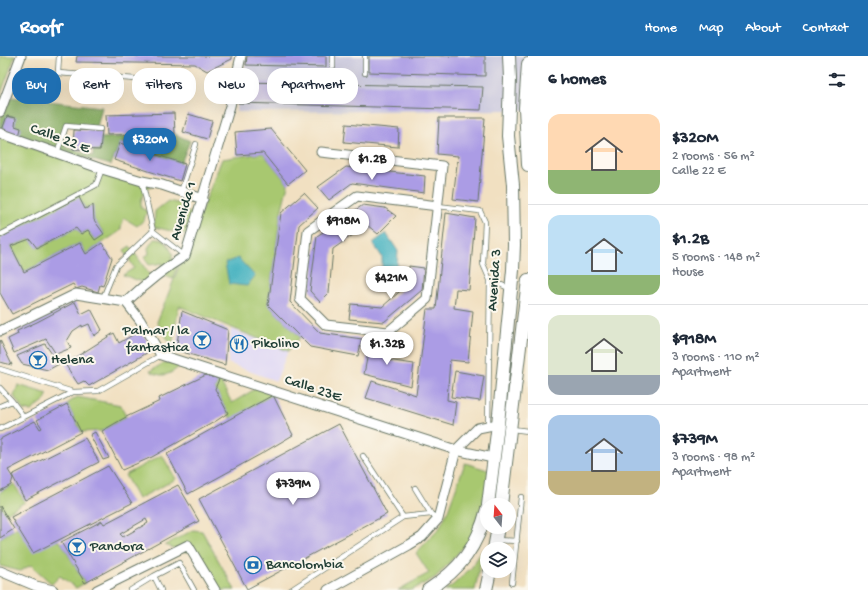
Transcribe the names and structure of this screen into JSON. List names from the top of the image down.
{
  "streets": {
    "main road": ["Avenida 3"],
    "street": ["Calle 22 E", "Avenida 1", "Calle 23E"]
  },
  "crossings": [
    ["Calle 22 E", "Avenida 1"],
    ["Avenida 3", "Calle 23E"]
  ],
  "places": {
    "bar": ["Palmar / la fantastica", "Helena", "Pandora"],
    "restaurant": ["Pikolino"],
    "bank": ["Bancolombia"]
  },
  "north": "top",
  "page": {
    "header": "Roofr",
    "nav": [
      "Home",
      "Map",
      "About",
      "Contact"
    ],
    "heading": "6 homes",
    "chip": [
      "Buy",
      "Rent",
      "Filters",
      "New",
      "Apartment"
    ],
    "list": [
      {
        "name": "$320M",
        "note": "2 rooms · 56 m² · Calle 22 E"
      },
      {
        "name": "$1.2B",
        "note": "5 rooms · 148 m² · House"
      },
      {
        "name": "$918M",
        "note": "3 rooms · 110 m² · Apartment"
      },
      {
        "name": "$739M",
        "note": "3 rooms · 98 m² · Apartment"
      }
    ],
    "price": [
      "$320M",
      "$1.2B",
      "$918M",
      "$421M",
      "$1.32B",
      "$739M"
    ]
  }
}
